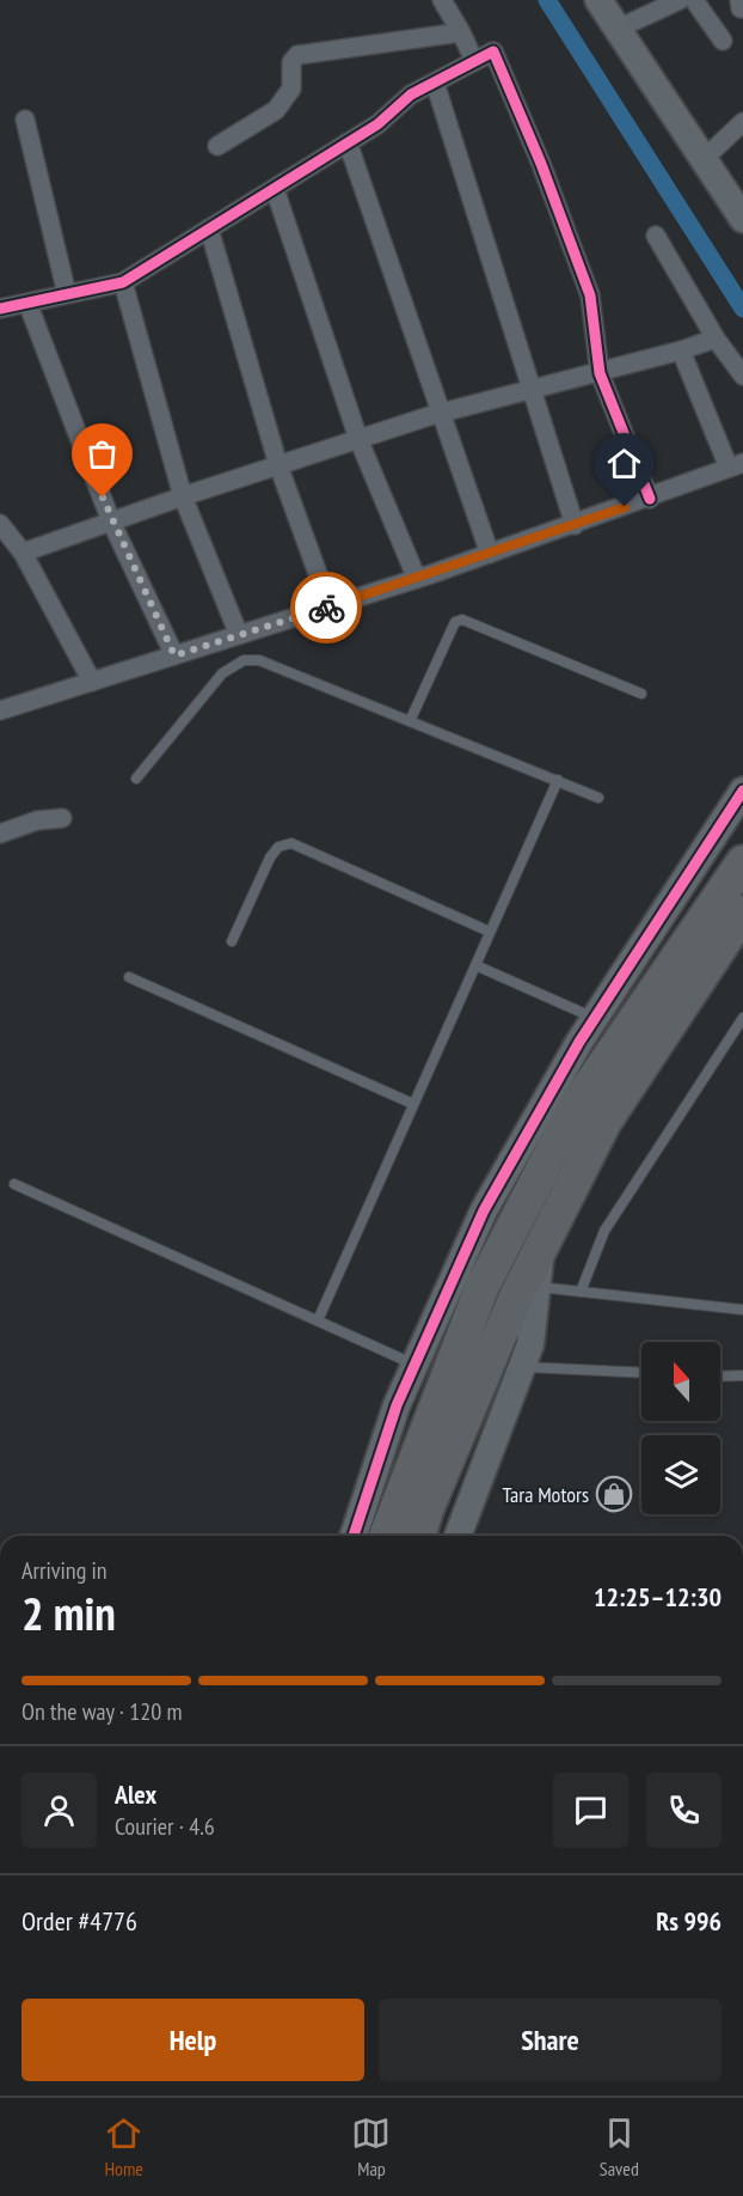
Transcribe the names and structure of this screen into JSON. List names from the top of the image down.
{
  "places": {
    "shop": ["Tara Motors"]
  },
  "north": "top",
  "page": {
    "heading": ["2 min", "Arriving in", "12:25–12:30"],
    "panel": [
      "Alex",
      "Courier · 4.6",
      "Order #4776",
      "Rs 996"
    ],
    "bar": "On the way · 120 m",
    "buttons": ["Help", "Share"],
    "tabs": ["Home", "Map", "Saved"]
  }
}
